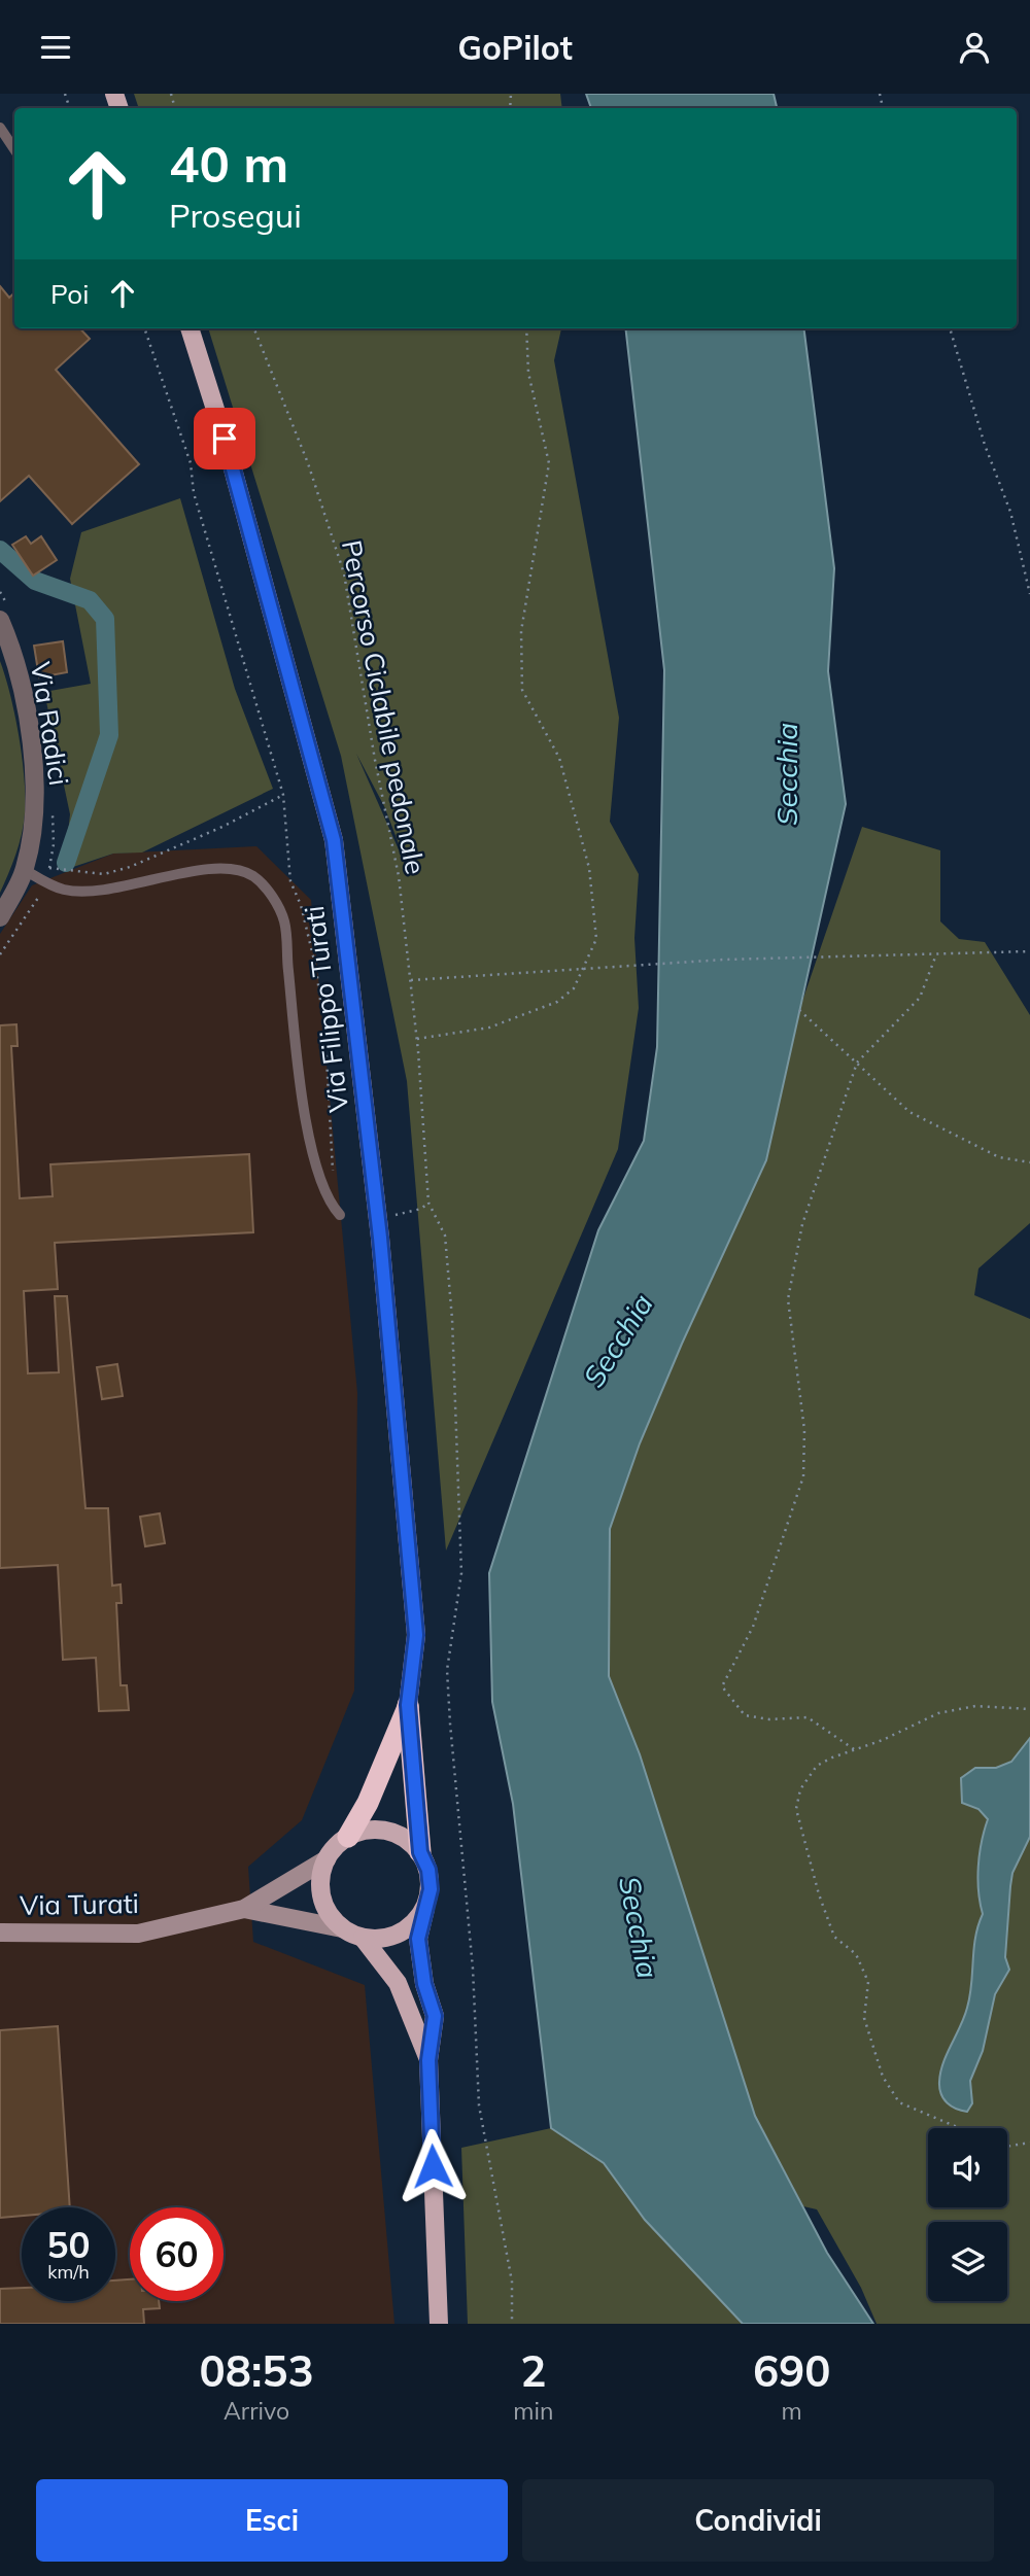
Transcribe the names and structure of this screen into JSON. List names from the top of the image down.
{
  "streets": {
    "main road": ["Via Filippo Turati"],
    "street": ["Via Radici", "Via Turati"],
    "path": ["Percorso Ciclabile pedonale"]
  },
  "water": ["Secchia"],
  "page": {
    "header": "GoPilot",
    "turn": ["40 m", "Prosegui"],
    "then": "Poi",
    "speed": "50 km/h",
    "limit": "60",
    "eta": [
      "08:53",
      "Arrivo",
      "2",
      "min",
      "690",
      "m"
    ],
    "buttons": ["Esci", "Condividi"]
  }
}
